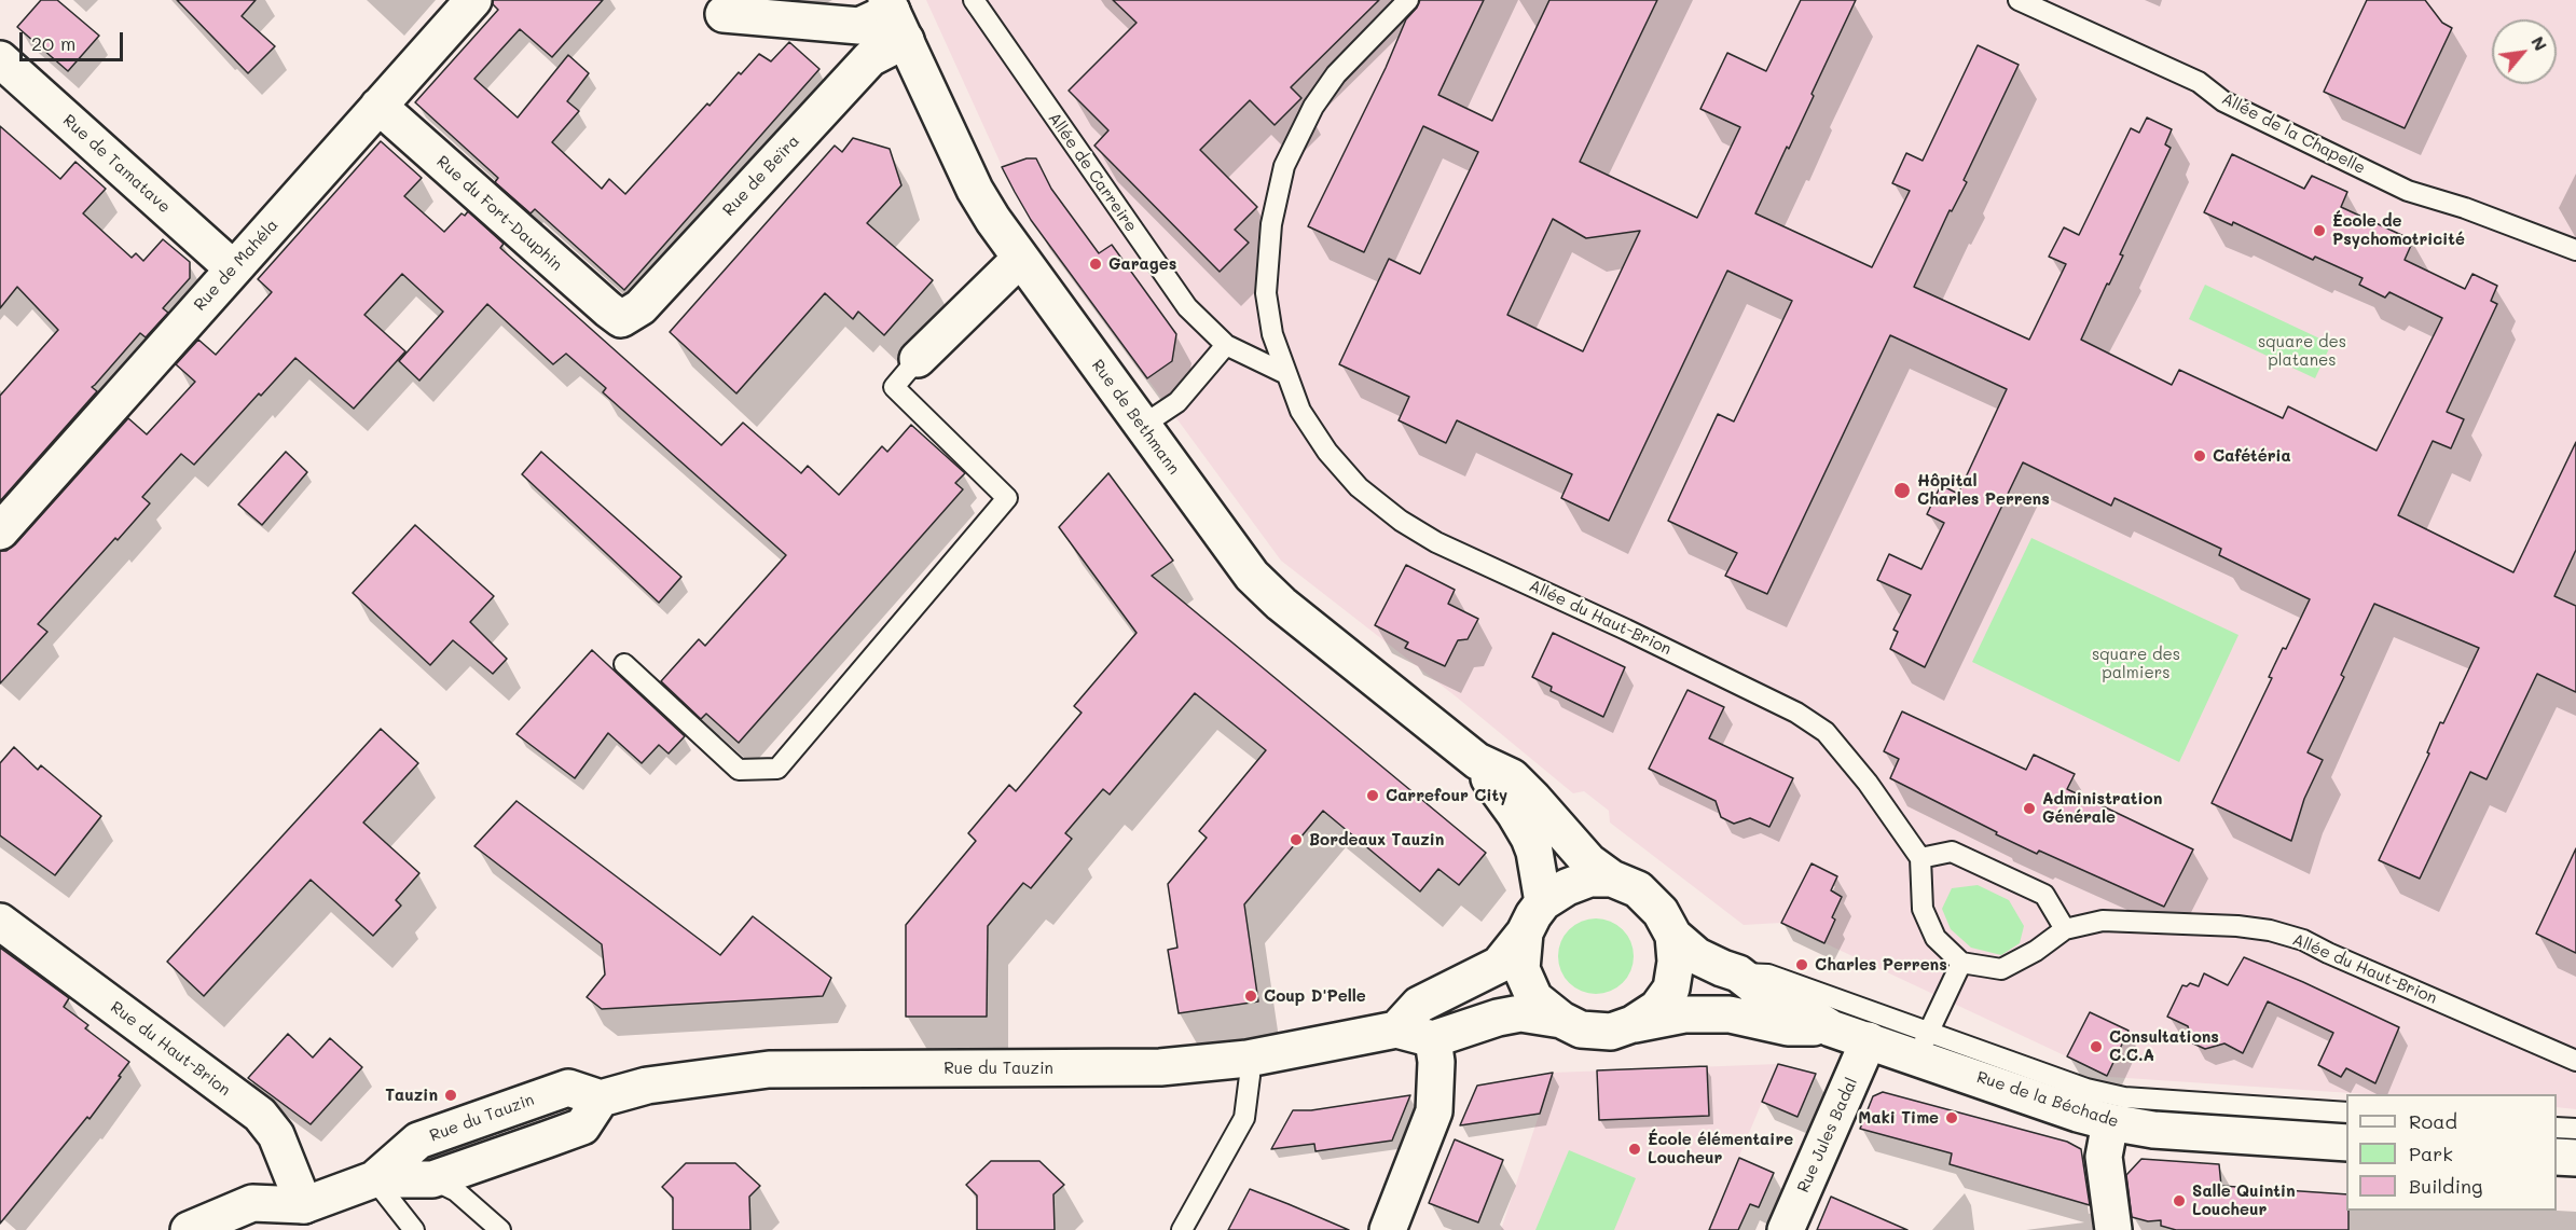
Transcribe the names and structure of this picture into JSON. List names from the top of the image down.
{
  "streets": {
    "street": [
      "Rue de Tamatave",
      "Rue de Beïra",
      "Rue du Fort-Dauphin",
      "Rue de Mahéla",
      "Rue de Bethmann",
      "Rue du Haut-Brion",
      "Rue du Tauzin",
      "Rue de la Béchade",
      "Rue Jules Badal"
    ],
    "lane": ["Allée de la Chapelle", "Allée de Carreire", "Allée du Haut-Brion"]
  },
  "crossings": [
    ["Rue de Tamatave", "Rue de Mahéla"],
    ["Allée de Carreire", "Allée du Haut-Brion"],
    ["Rue de Beïra", "Rue du Fort-Dauphin"],
    ["Rue de Beïra", "Rue de Bethmann"],
    ["Rue du Fort-Dauphin", "Rue de Mahéla"],
    ["Rue de Bethmann", "Rue de la Béchade"],
    ["Rue du Haut-Brion", "Rue du Tauzin"],
    ["Rue de la Béchade", "Rue Jules Badal"]
  ],
  "parks": ["square des platanes", "square des palmiers"],
  "places": [
    "École de Psychomotricité",
    "Garages",
    "Cafétéria",
    "Hôpital Charles Perrens",
    "Carrefour City",
    "Administration Générale",
    "Bordeaux Tauzin",
    "Charles Perrens",
    "Coup D'Pelle",
    "Consultations C.C.A",
    "Tauzin",
    "Maki Time",
    "École élémentaire Loucheur",
    "Salle Quintin Loucheur"
  ],
  "legend": ["Road", "Park", "Building"],
  "scale_bar": "20 m",
  "north": "top right"
}
